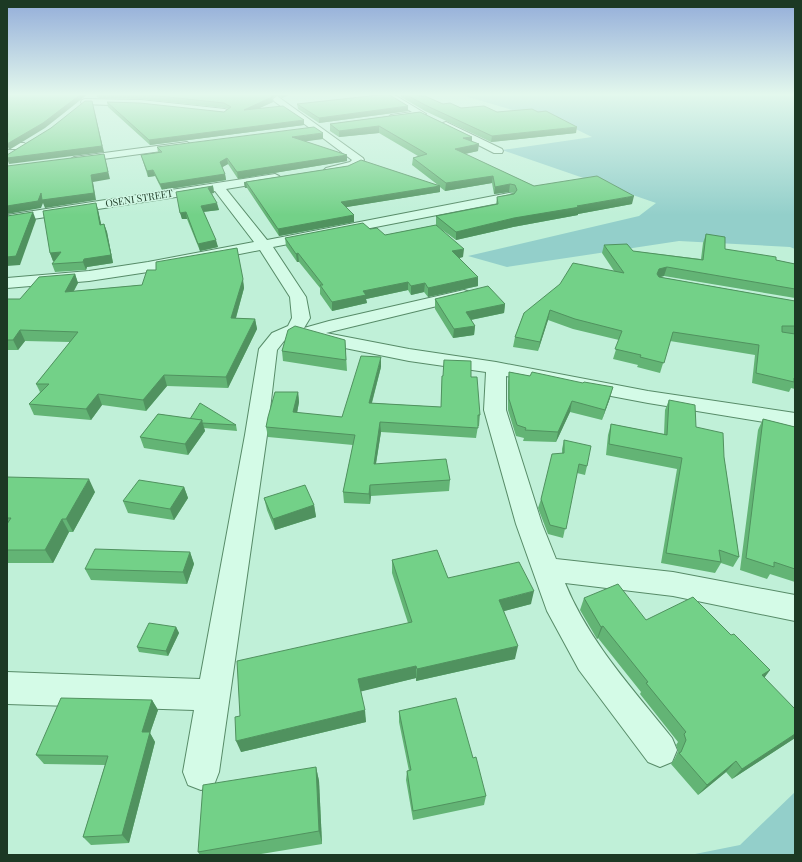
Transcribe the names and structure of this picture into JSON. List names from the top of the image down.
{
  "streets": {
    "street": ["OSENI STREET"]
  }
}
